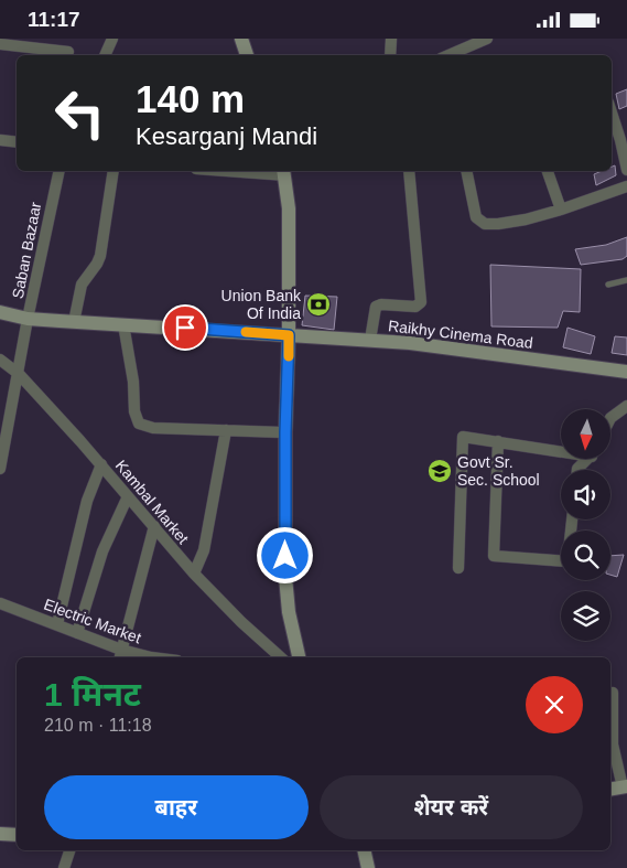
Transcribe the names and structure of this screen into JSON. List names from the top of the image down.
{
  "streets": {
    "street": [
      "Saban Bazaar",
      "Raikhy Cinema Road",
      "Kambal Market",
      "Electric Market"
    ]
  },
  "crossings": [
    ["Saban Bazaar", "Raikhy Cinema Road"],
    ["Saban Bazaar", "Kambal Market"]
  ],
  "places": {
    "bank": ["Union Bank Of India"],
    "school or university": ["Govt Sr. Sec. School"]
  },
  "north": "bottom",
  "page": {
    "status": "11:17",
    "turn": ["140 m", "Kesarganj Mandi"],
    "heading": ["1 मिनट", "210 m · 11:18"],
    "buttons": ["बाहर", "शेयर करें"]
  }
}
